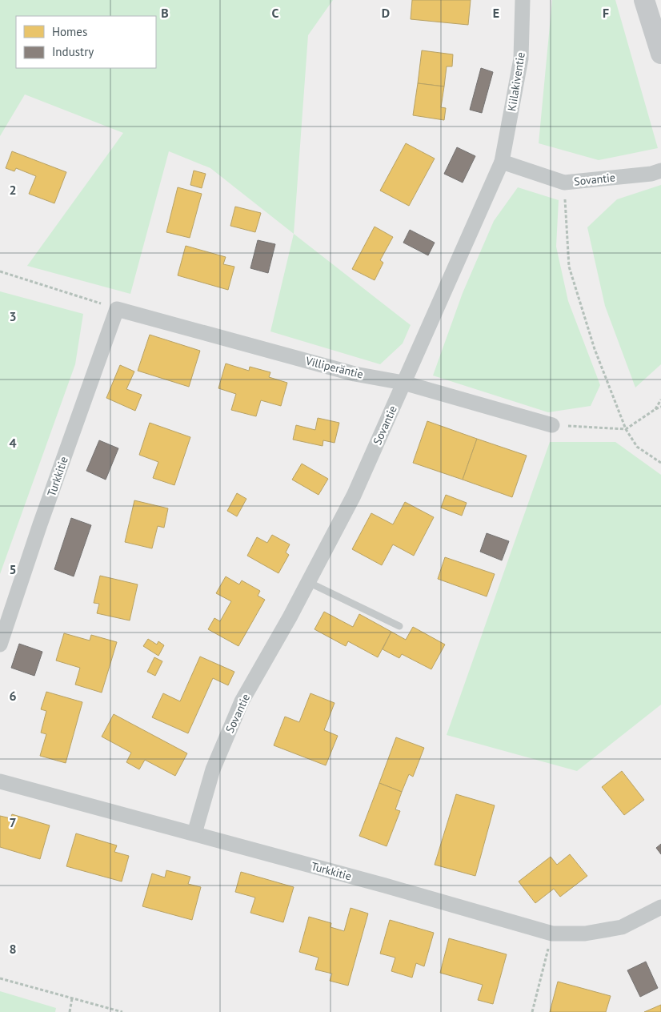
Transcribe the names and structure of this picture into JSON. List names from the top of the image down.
{
  "streets": {
    "street": [
      "Kiilakiventie",
      "Sovantie",
      "Villiperäntie",
      "Turkkitie"
    ]
  },
  "crossings": [
    ["Kiilakiventie", "Sovantie"],
    ["Sovantie", "Villiperäntie"],
    ["Sovantie", "Turkkitie"],
    ["Villiperäntie", "Turkkitie"]
  ],
  "legend": ["Homes", "Industry"],
  "grid": {
    "columns": [
      "B",
      "C",
      "D",
      "E",
      "F"
    ],
    "rows": [
      "2",
      "3",
      "4",
      "5",
      "6",
      "7",
      "8"
    ]
  }
}
